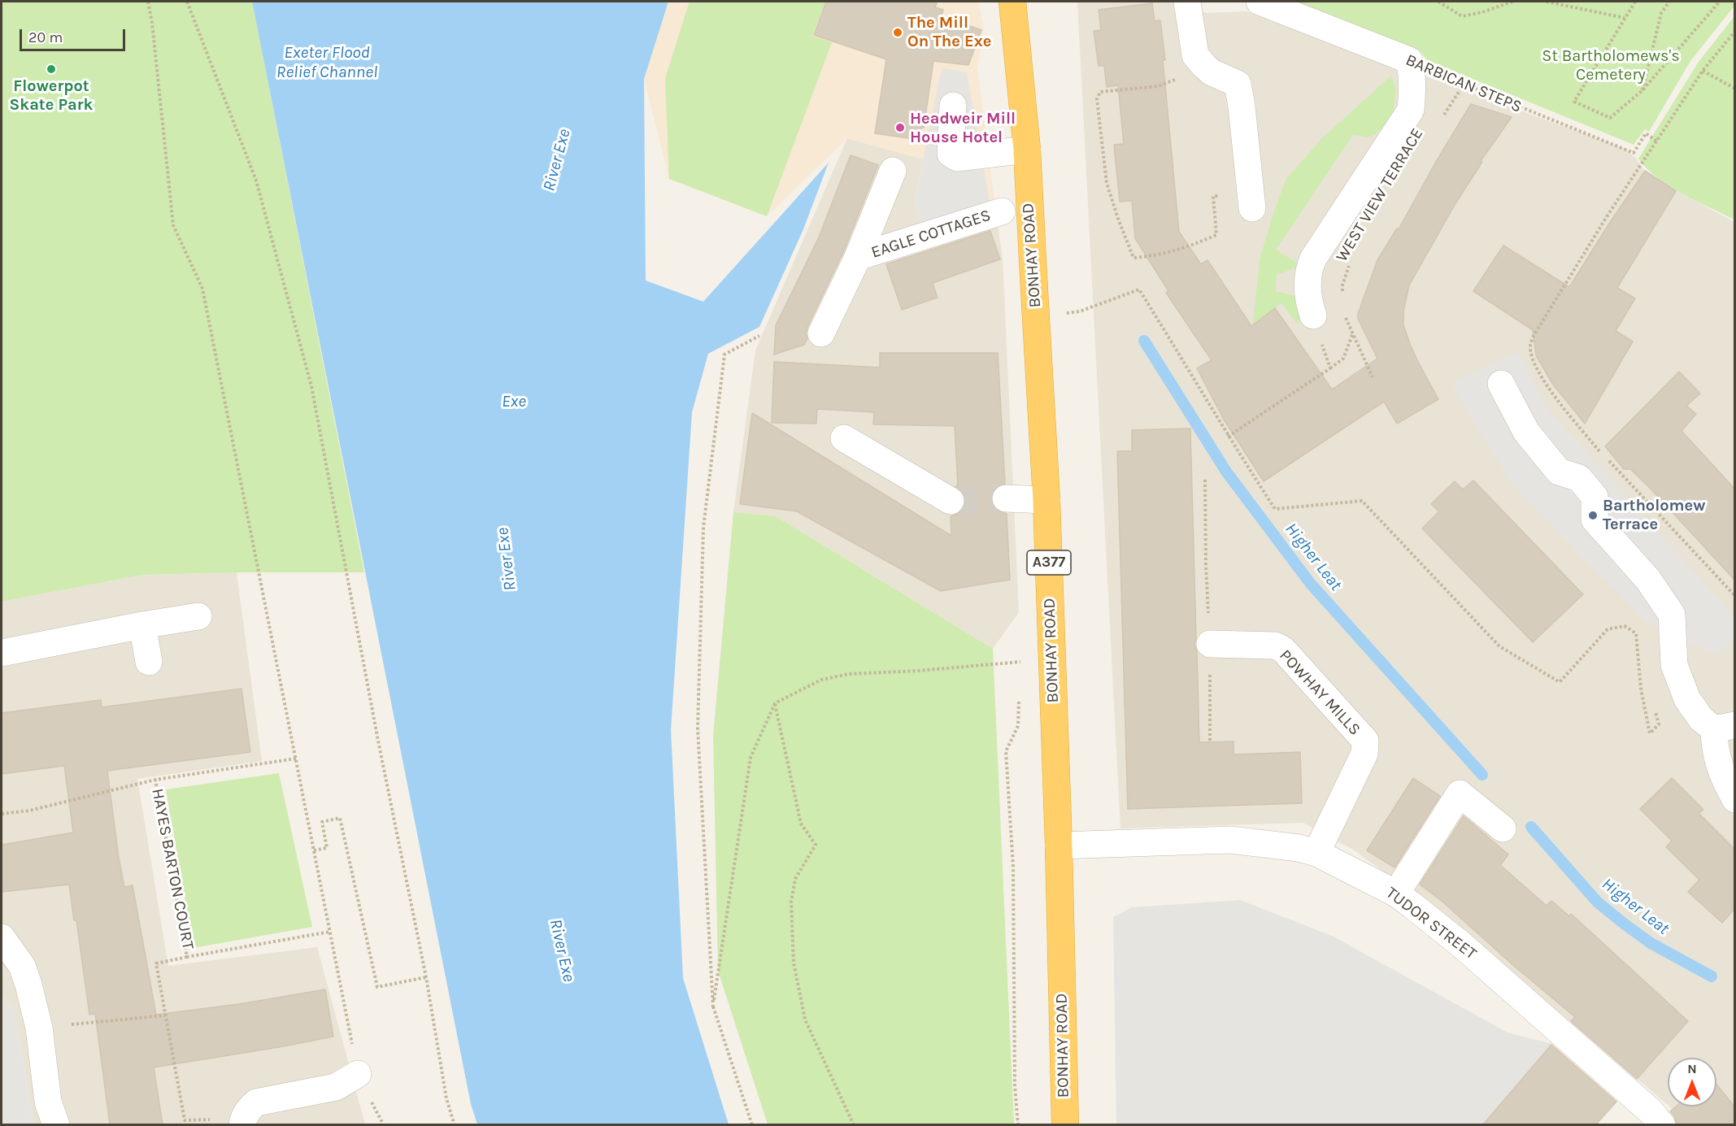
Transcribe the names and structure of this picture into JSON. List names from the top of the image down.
{
  "streets": {
    "highway": ["BONHAY ROAD", "A377"],
    "street": [
      "BARBICAN STEPS",
      "EAGLE COTTAGES",
      "POWHAY MILLS",
      "TUDOR STREET"
    ],
    "path": ["WEST VIEW TERRACE", "HAYES BARTON COURT"]
  },
  "crossings": [
    ["BONHAY ROAD", "TUDOR STREET"],
    ["POWHAY MILLS", "TUDOR STREET"]
  ],
  "water": [
    "Exeter Flood Relief Channel",
    "River Exe",
    "Exe",
    "Higher Leat"
  ],
  "parks": ["St Bartholomews's Cemetery"],
  "places": [
    "The Mill On The Exe",
    "Flowerpot Skate Park",
    "Headweir Mill House Hotel",
    "Bartholomew Terrace"
  ],
  "scale_bar": "20 m",
  "north": "top"
}
